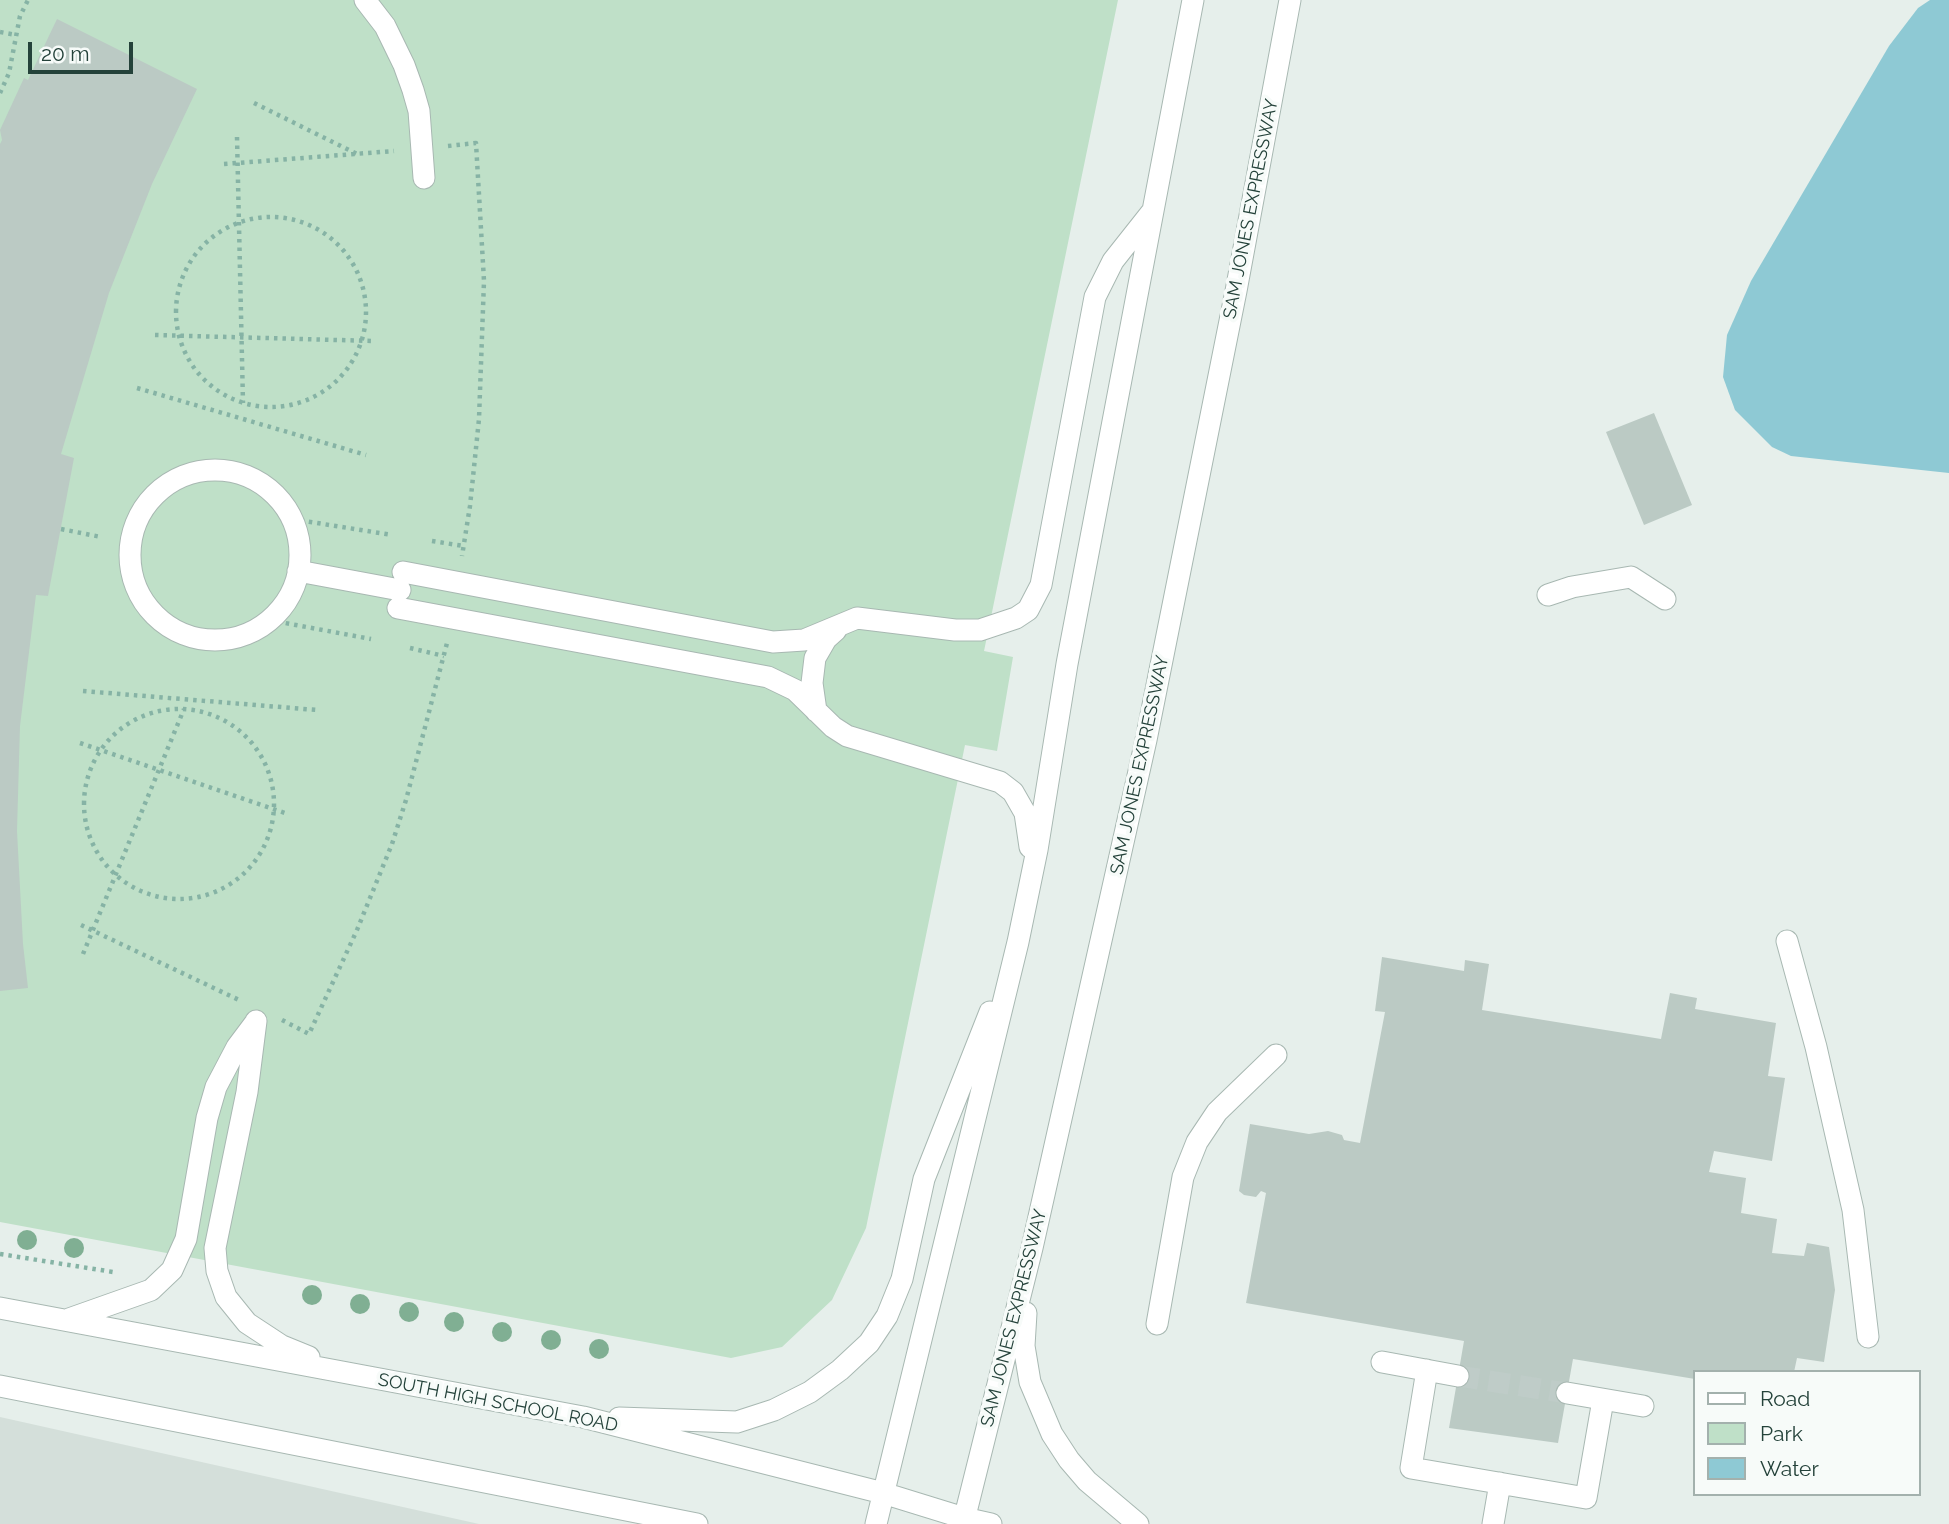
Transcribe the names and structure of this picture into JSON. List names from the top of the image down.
{
  "streets": {
    "street": ["SAM JONES EXPRESSWAY", "SOUTH HIGH SCHOOL ROAD"]
  },
  "crossings": [
    ["SAM JONES EXPRESSWAY", "SOUTH HIGH SCHOOL ROAD"]
  ],
  "legend": ["Road", "Park", "Water"],
  "scale_bar": "20 m"
}
